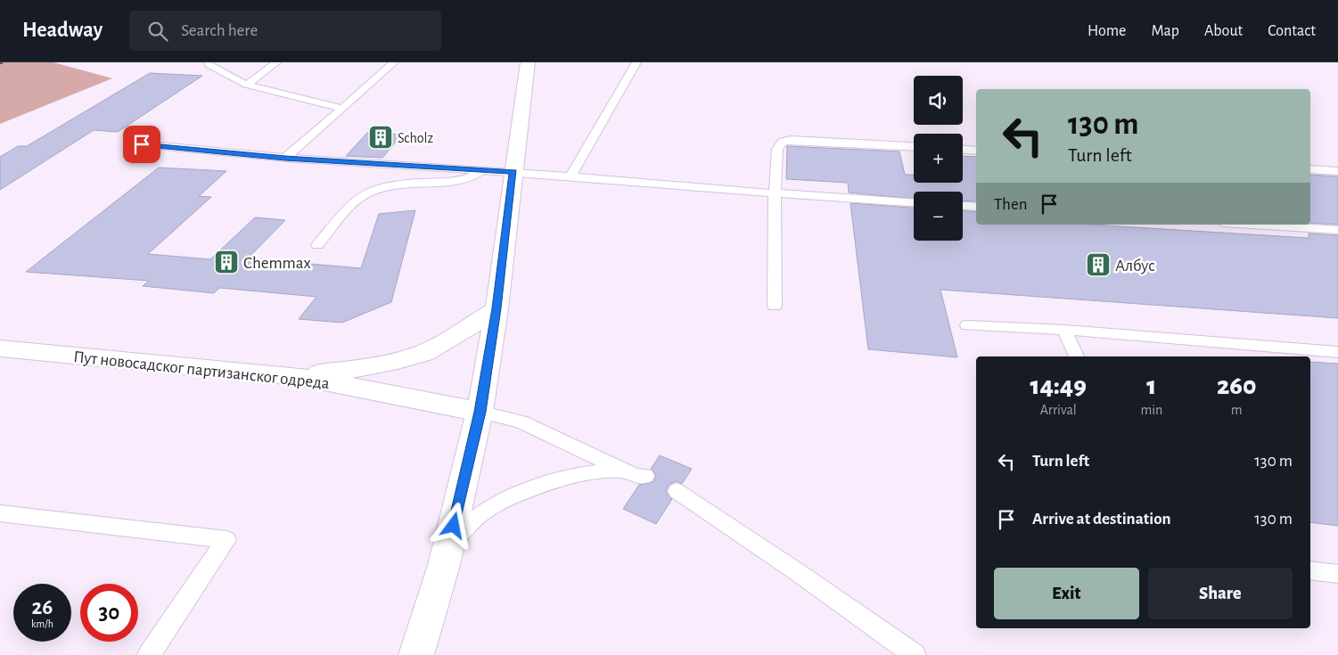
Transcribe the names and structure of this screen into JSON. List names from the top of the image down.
{
  "streets": {
    "street": ["Пут новосадског партизанског одреда"]
  },
  "places": {
    "building": ["Scholz", "Chemmax", "Албус"]
  },
  "page": {
    "header": "Headway",
    "search": "Search here",
    "nav": [
      "Home",
      "Map",
      "About",
      "Contact"
    ],
    "map_buttons": ["+", "−"],
    "turn": ["130 m", "Turn left"],
    "then": "Then",
    "eta": [
      "14:49",
      "Arrival",
      "1",
      "min",
      "260",
      "m"
    ],
    "list": [
      {
        "name": "Turn left",
        "value": "130 m"
      },
      {
        "name": "Arrive at destination",
        "value": "130 m"
      }
    ],
    "buttons": ["Exit", "Share"],
    "speed": "26 km/h",
    "limit": "30"
  }
}
